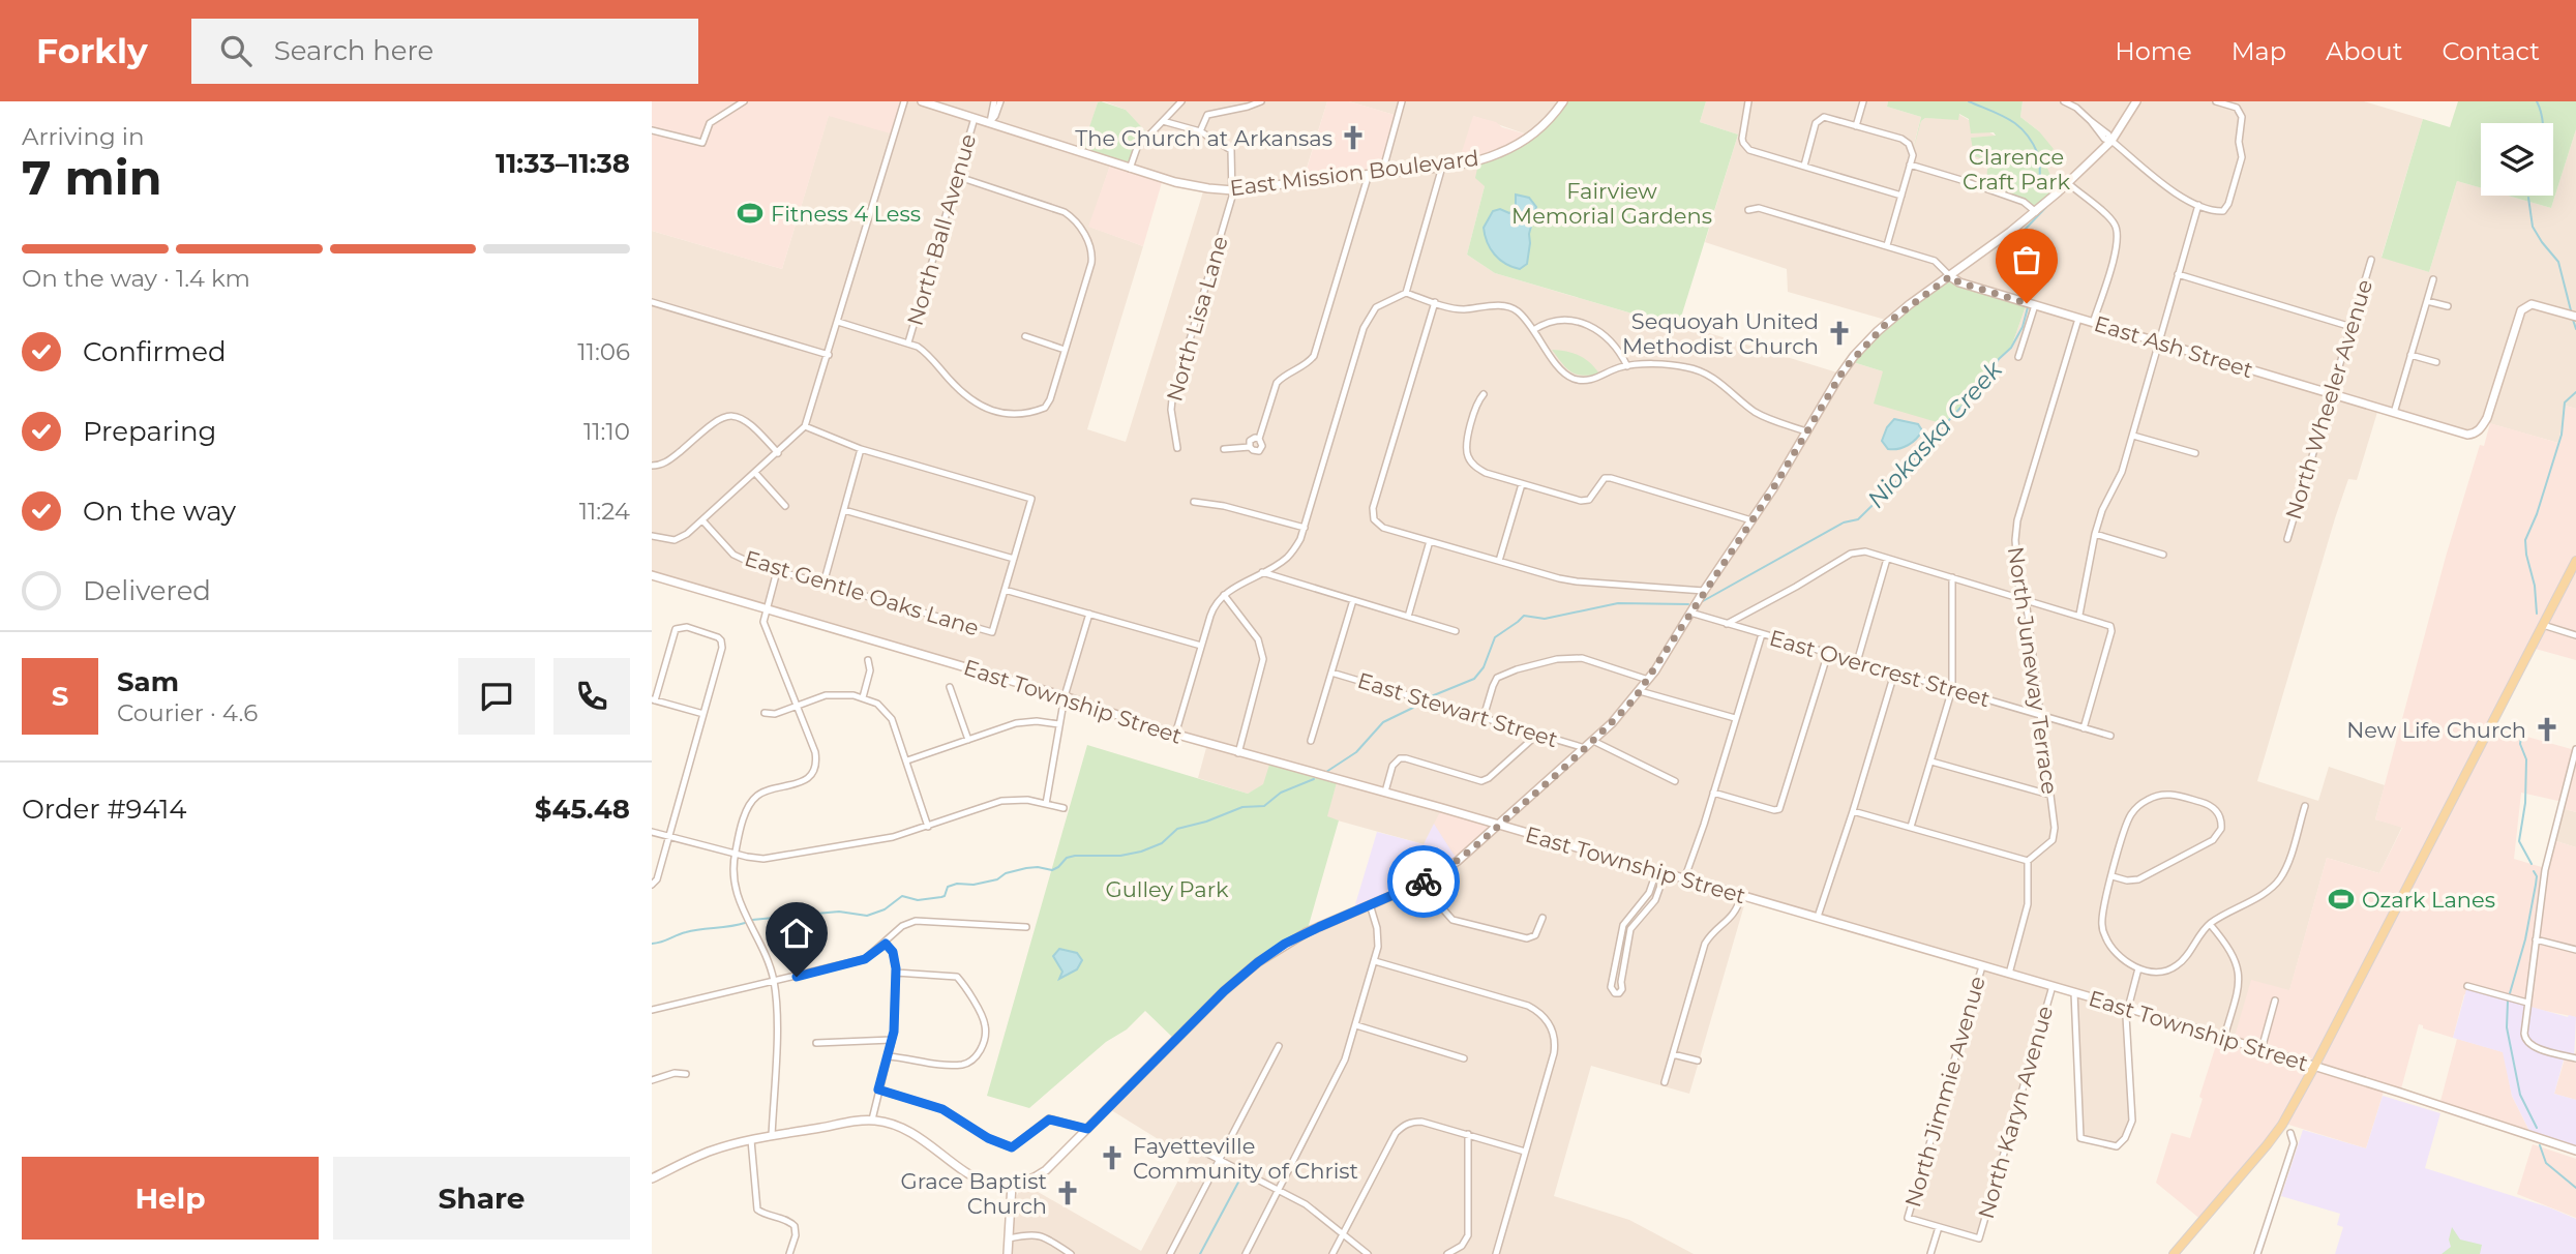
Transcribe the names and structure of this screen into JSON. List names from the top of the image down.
{
  "streets": {
    "street": [
      "East Mission Boulevard",
      "North Ball Avenue",
      "North Lisa Lane",
      "East Ash Street",
      "North Wheeler Avenue",
      "East Gentle Oaks Lane",
      "East Overcrest Street",
      "North Juneway Terrace",
      "East Township Street",
      "East Stewart Street",
      "North Jimmie Avenue",
      "North Karyn Avenue"
    ]
  },
  "crossings": [
    ["East Mission Boulevard", "North Ball Avenue"],
    ["East Mission Boulevard", "North Lisa Lane"],
    ["East Ash Street", "North Wheeler Avenue"],
    ["East Ash Street", "North Juneway Terrace"],
    ["East Overcrest Street", "North Juneway Terrace"],
    ["East Township Street", "North Jimmie Avenue"],
    ["East Township Street", "North Karyn Avenue"],
    ["North Jimmie Avenue", "North Karyn Avenue"]
  ],
  "water": ["Niokaska Creek"],
  "parks": ["Clarence Craft Park", "Fairview Memorial Gardens", "Gulley Park"],
  "places": {
    "church": [
      "The Church at Arkansas",
      "Sequoyah United Methodist Church",
      "New Life Church",
      "Fayetteville Community of Christ",
      "Grace Baptist Church"
    ],
    "sports": ["Fitness 4 Less", "Ozark Lanes"]
  },
  "page": {
    "header": "Forkly",
    "search": "Search here",
    "nav": [
      "Home",
      "Map",
      "About",
      "Contact"
    ],
    "heading": ["7 min", "Arriving in", "11:33–11:38"],
    "panel": [
      "Sam",
      "Courier · 4.6",
      "Order #9414",
      "$45.48"
    ],
    "bar": "On the way · 1.4 km",
    "list": [
      ["Confirmed", "11:06"],
      ["Preparing", "11:10"],
      ["On the way", "11:24"],
      "Delivered"
    ],
    "round": "S",
    "buttons": ["Help", "Share"]
  }
}
